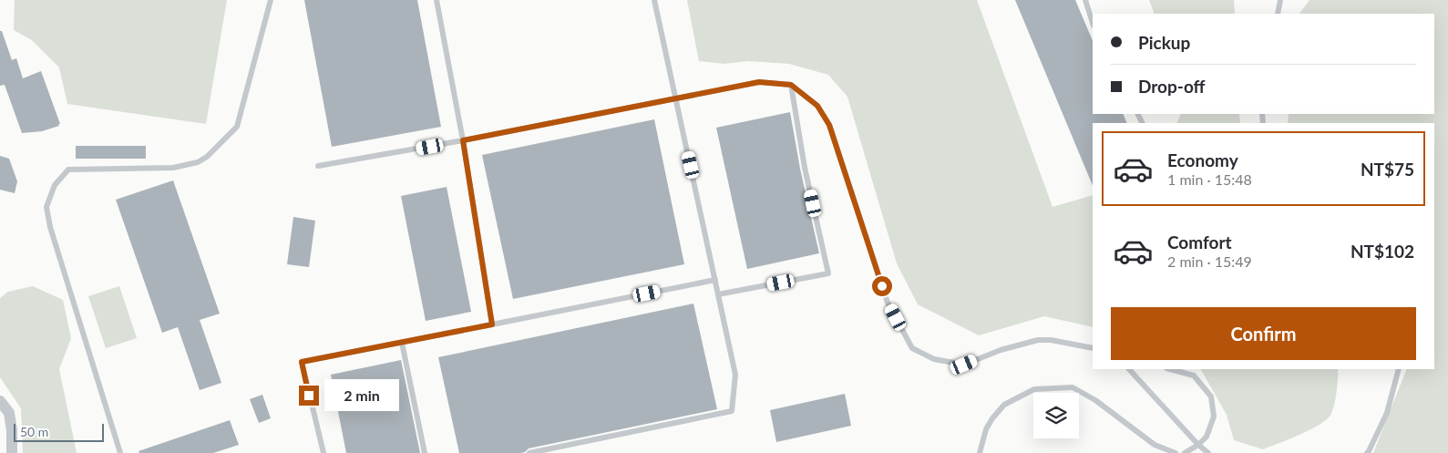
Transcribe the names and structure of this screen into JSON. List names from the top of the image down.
{
  "scale_bar": "50 m",
  "page": {
    "banner": ["Pickup", "Drop-off"],
    "list": [
      {
        "name": "Economy",
        "note": "1 min · 15:48",
        "value": "NT$75"
      },
      {
        "name": "Comfort",
        "note": "2 min · 15:49",
        "value": "NT$102"
      }
    ],
    "buttons": "Confirm",
    "bubble": "2 min",
    "scale": "50 m"
  }
}
